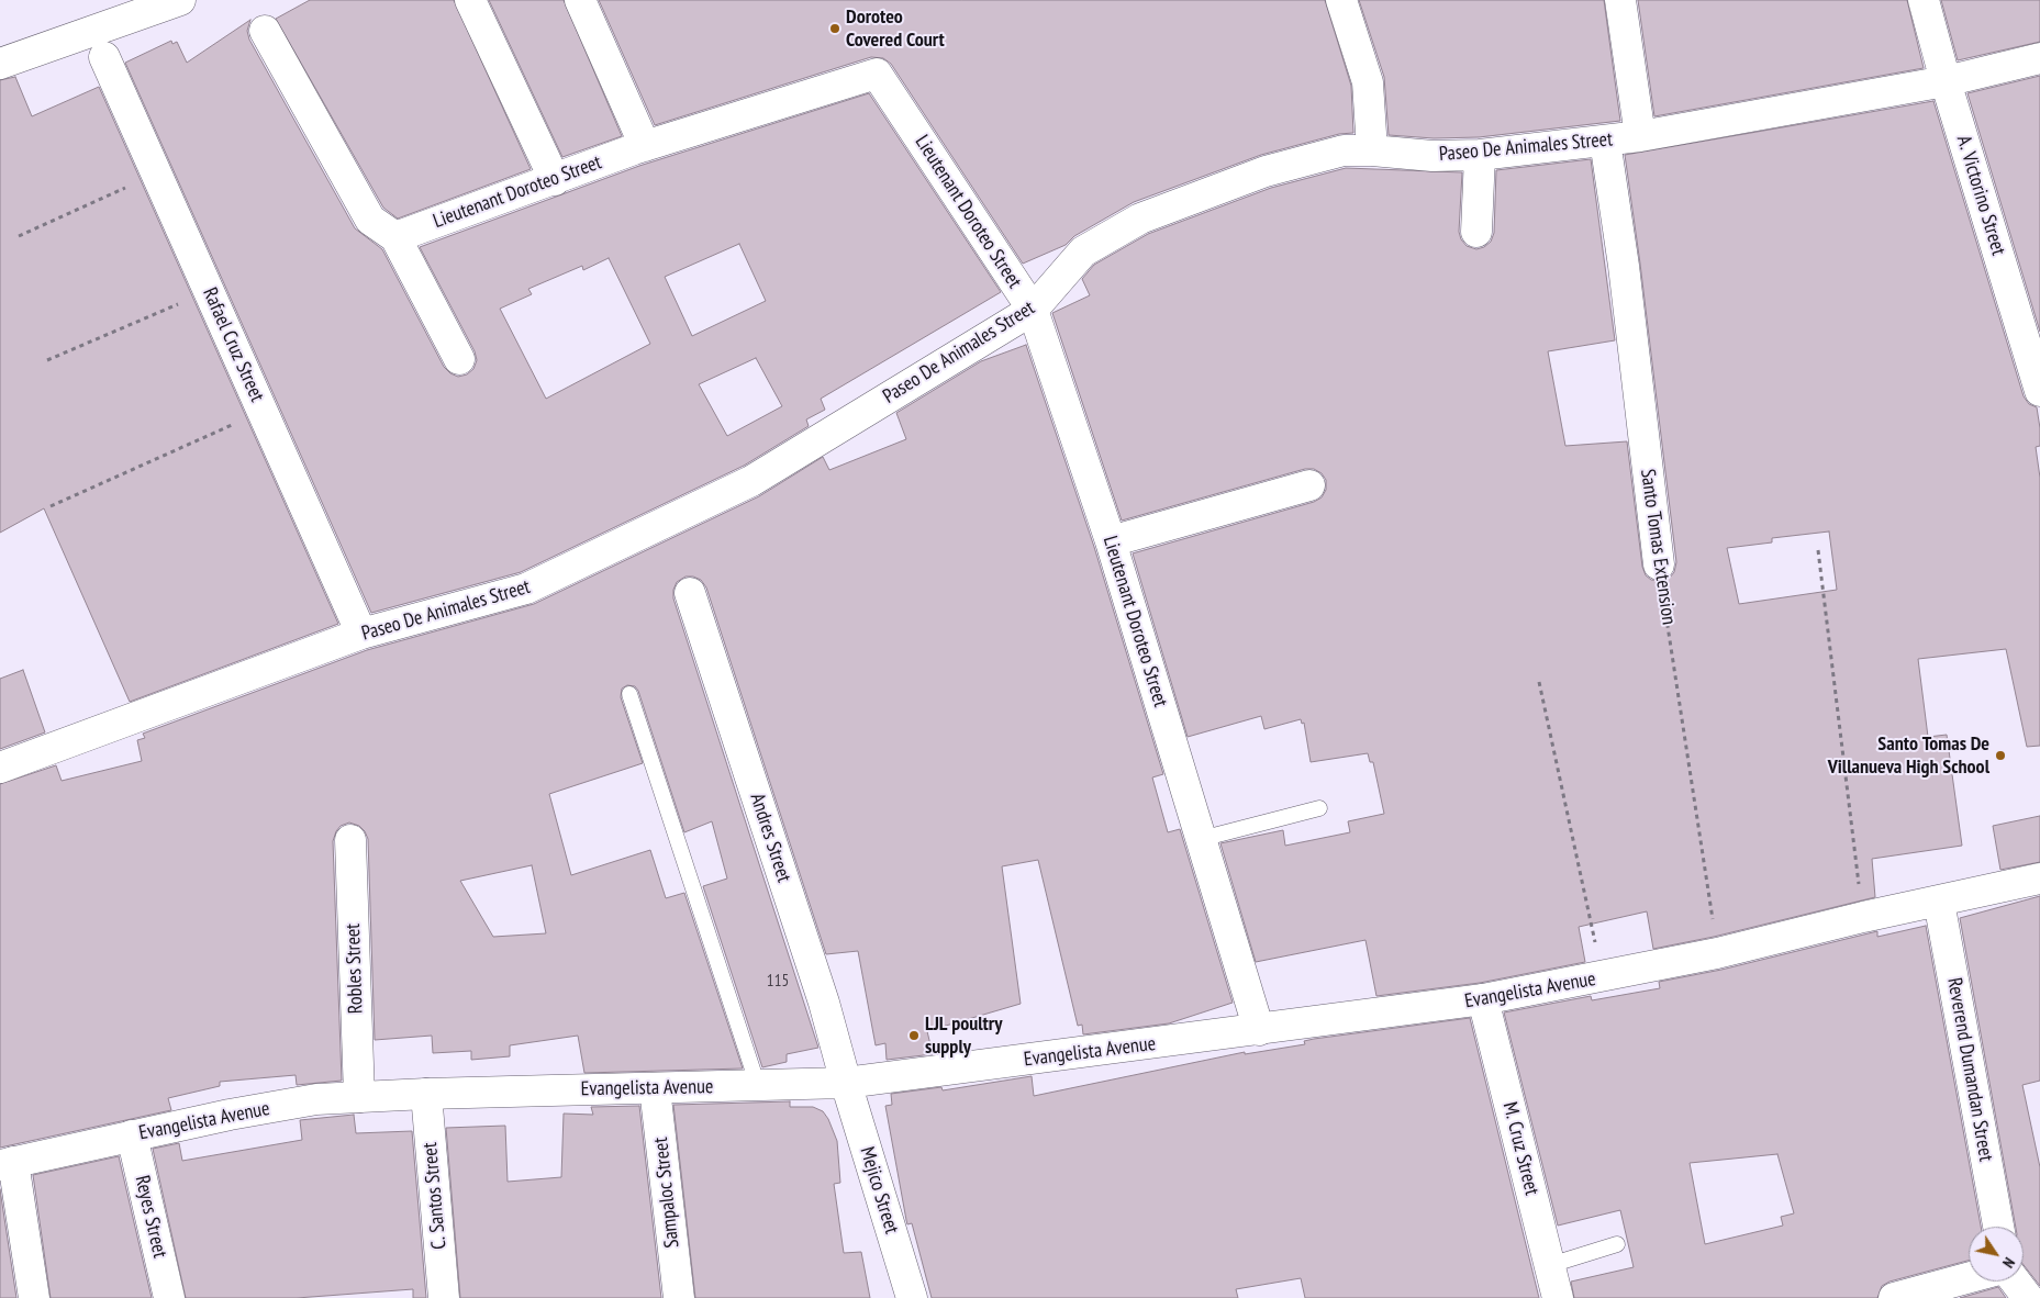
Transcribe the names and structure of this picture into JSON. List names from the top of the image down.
{
  "streets": {
    "street": [
      "Paseo De Animales Street",
      "Lieutenant Doroteo Street",
      "A. Victorino Street",
      "Rafael Cruz Street",
      "Santo Tomas Extension",
      "Andres Street",
      "Robles Street",
      "Evangelista Avenue",
      "Reverend Dumandan Street",
      "M. Cruz Street",
      "Mejico Street",
      "Sampaloc Street",
      "C. Santos Street",
      "Reyes Street"
    ]
  },
  "crossings": [
    ["Paseo De Animales Street", "Lieutenant Doroteo Street"],
    ["Paseo De Animales Street", "A. Victorino Street"],
    ["Paseo De Animales Street", "Rafael Cruz Street"],
    ["Paseo De Animales Street", "Santo Tomas Extension"],
    ["Lieutenant Doroteo Street", "Evangelista Avenue"],
    ["Santo Tomas Extension", "Evangelista Avenue"],
    ["Andres Street", "Evangelista Avenue"],
    ["Andres Street", "Mejico Street"],
    ["Robles Street", "Evangelista Avenue"],
    ["Evangelista Avenue", "Reverend Dumandan Street"],
    ["Evangelista Avenue", "M. Cruz Street"],
    ["Evangelista Avenue", "Mejico Street"],
    ["Evangelista Avenue", "Sampaloc Street"],
    ["Evangelista Avenue", "C. Santos Street"],
    ["Evangelista Avenue", "Reyes Street"]
  ],
  "places": ["Doroteo Covered Court", "Santo Tomas De Villanueva High School", "LJL poultry supply"],
  "house_numbers": ["115"],
  "north": "bottom right"
}
